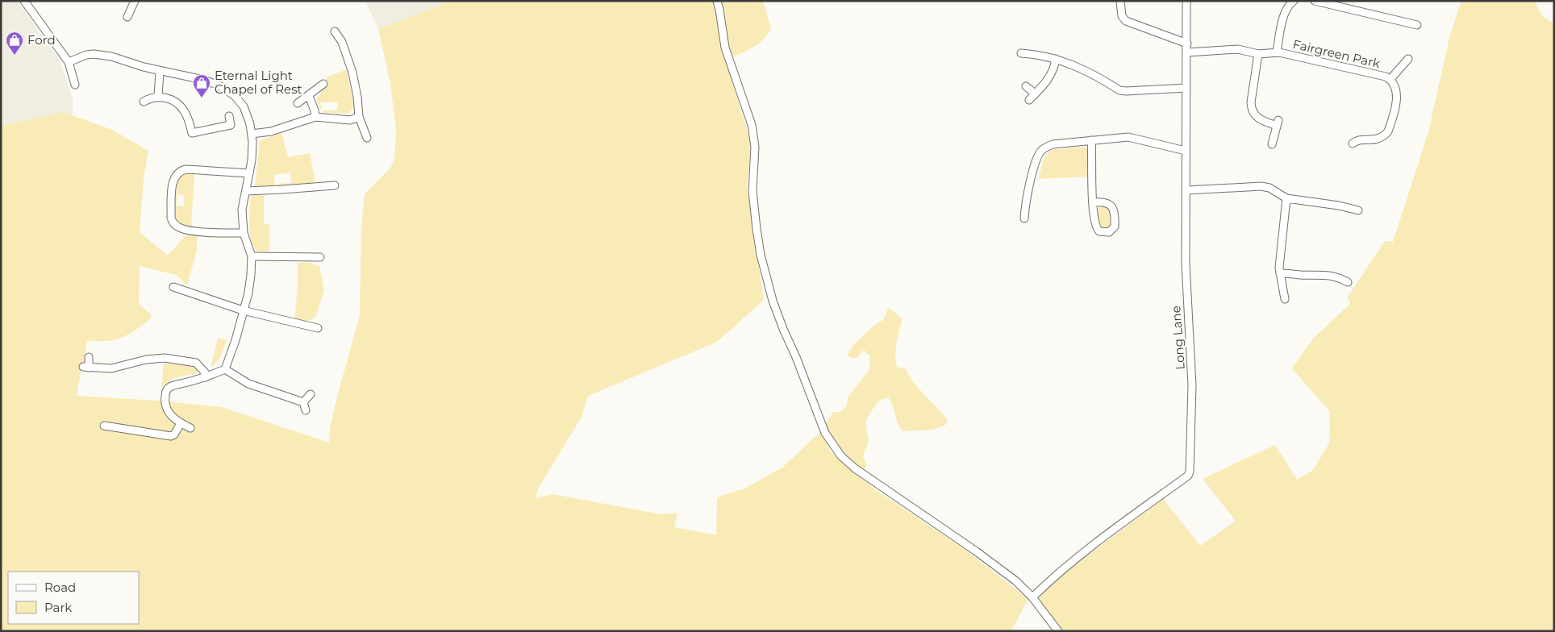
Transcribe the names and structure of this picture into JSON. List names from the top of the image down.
{
  "streets": {
    "street": ["Fairgreen Park", "Long Lane"]
  },
  "crossings": [
    ["Fairgreen Park", "Long Lane"]
  ],
  "places": {
    "shop": ["Ford", "Eternal Light Chapel of Rest"]
  },
  "legend": ["Road", "Park"]
}
